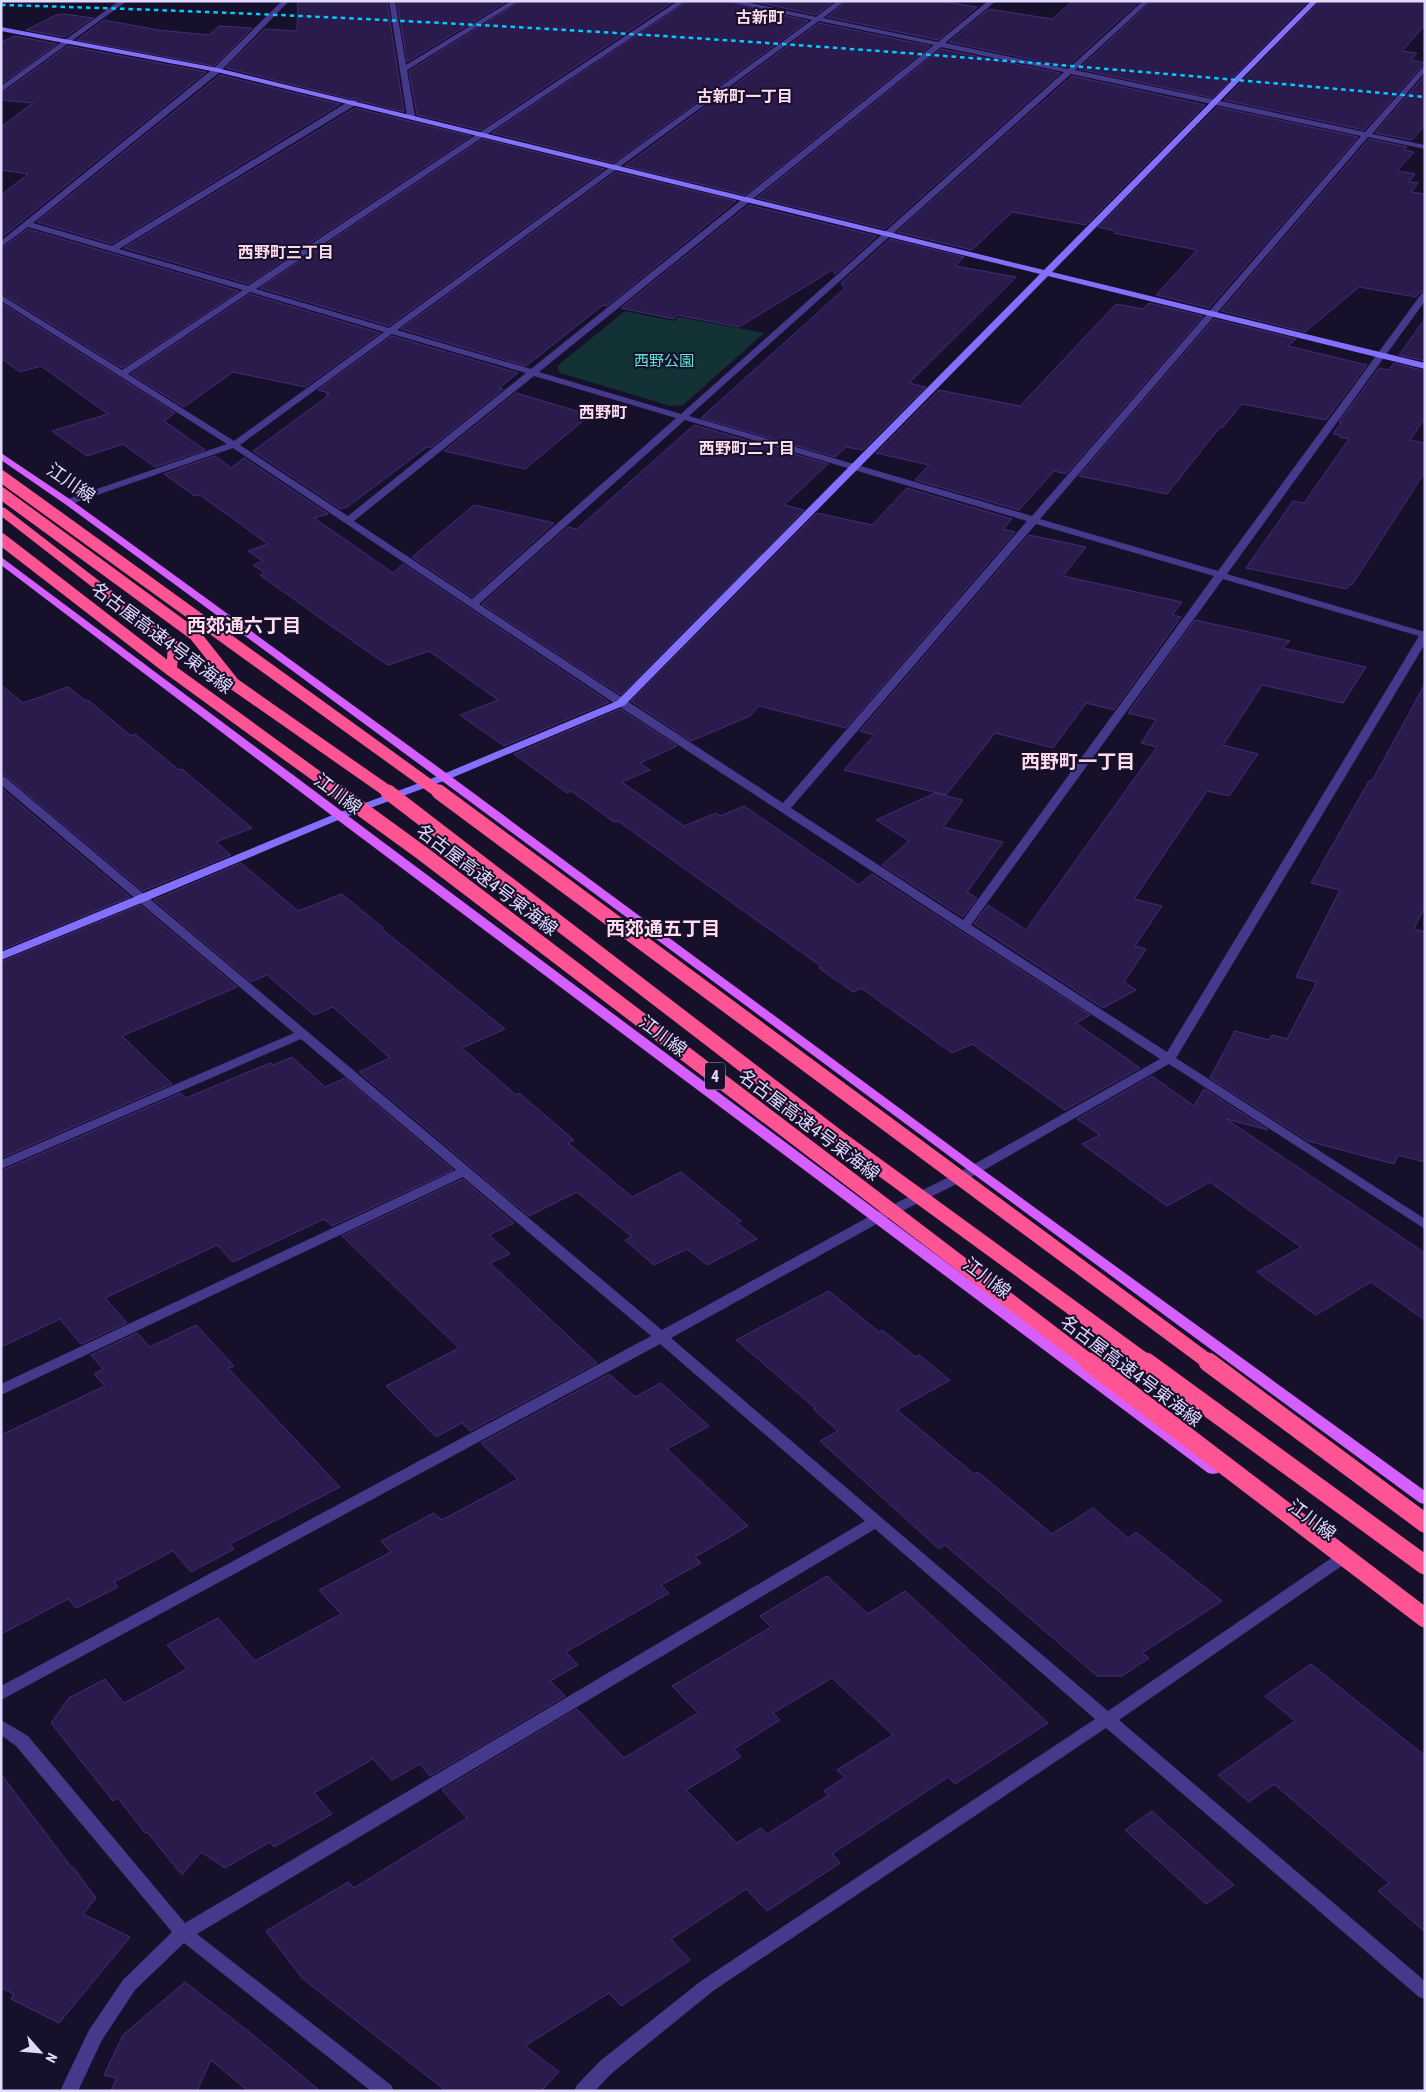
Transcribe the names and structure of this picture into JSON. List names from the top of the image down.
{
  "streets": {
    "highway": ["名古屋高速4号東海線", "4"],
    "main road": ["江川線"]
  },
  "districts": [
    "古新町",
    "古新町一丁目",
    "西野町三丁目",
    "西野町",
    "西野町二丁目",
    "西郊通六丁目",
    "西野町一丁目",
    "西郊通五丁目"
  ],
  "parks": ["西野公園"],
  "north": "bottom right"
}
